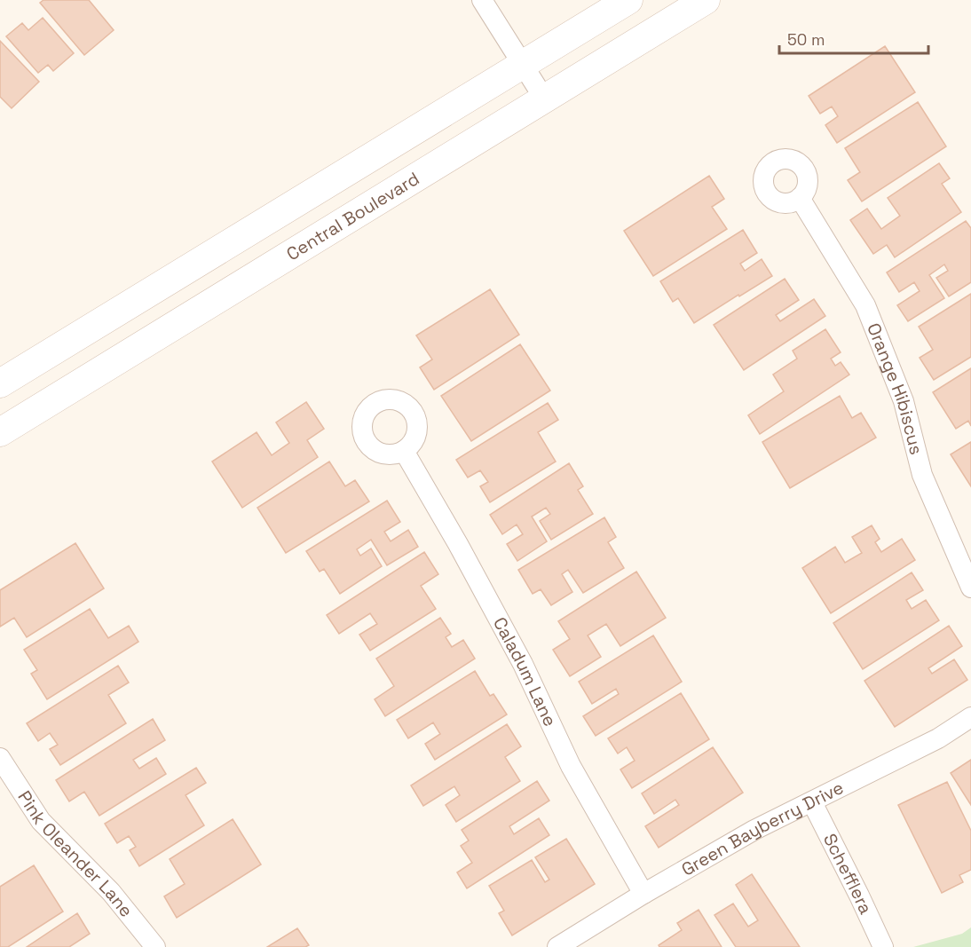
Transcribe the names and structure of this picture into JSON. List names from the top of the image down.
{
  "streets": {
    "street": [
      "Central Boulevard",
      "Orange Hibiscus",
      "Caladum Lane",
      "Green Bayberry Drive",
      "Pink Oleander Lane",
      "Schefflera"
    ]
  },
  "crossings": [
    ["Caladum Lane", "Green Bayberry Drive"],
    ["Green Bayberry Drive", "Schefflera"]
  ],
  "scale_bar": "50 m"
}
